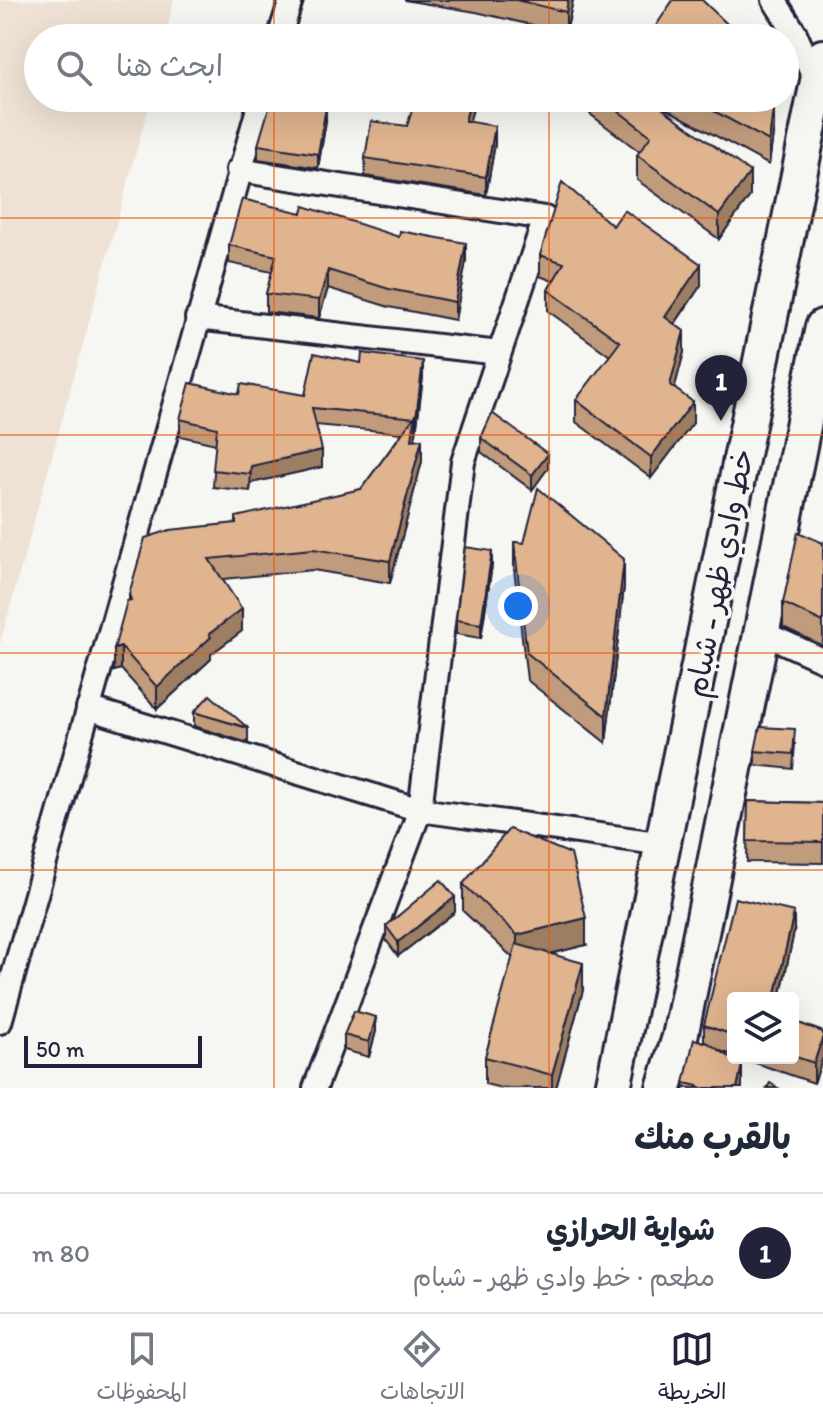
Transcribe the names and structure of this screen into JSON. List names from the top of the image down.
{
  "streets": {
    "main road": ["خط وادي ظهر - شبام"]
  },
  "scale_bar": "50 m",
  "page": {
    "search": "ابحث هنا",
    "pins": "1",
    "scale": "50 m",
    "heading": "بالقرب منك",
    "list": [
      {
        "mark": "1",
        "name": "شواية الحرازي",
        "note": "مطعم · خط وادي ظهر - شبام",
        "value": "80 m"
      }
    ],
    "nav": ["الخريطة", "الاتجاهات", "المحفوظات"]
  }
}
